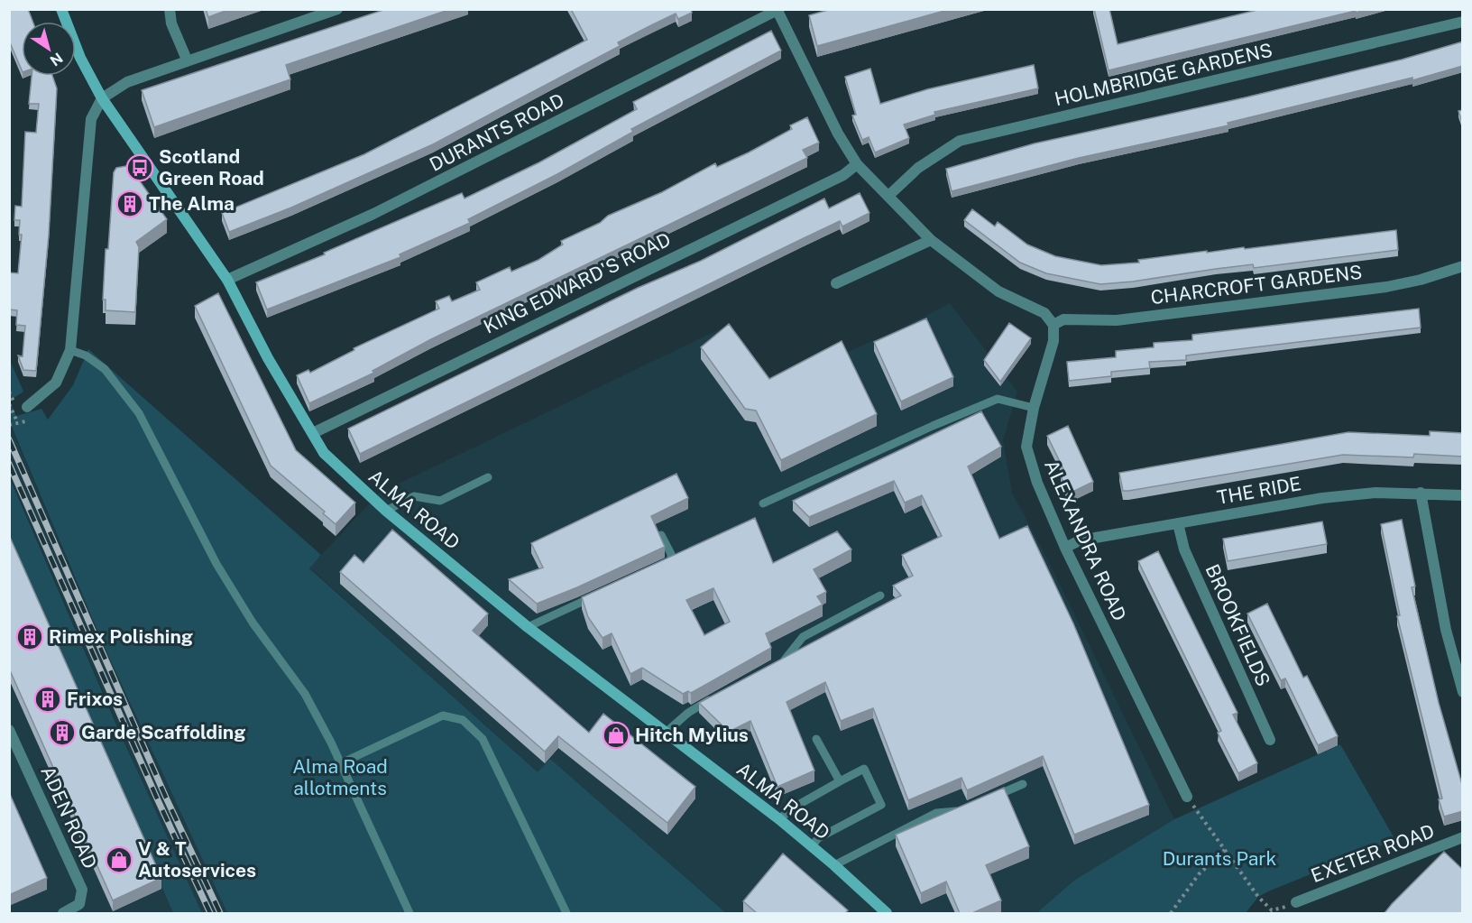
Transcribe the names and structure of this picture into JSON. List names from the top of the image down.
{
  "streets": {
    "street": [
      "HOLMBRIDGE GARDENS",
      "DURANTS ROAD",
      "KING EDWARD'S ROAD",
      "CHARCROFT GARDENS",
      "THE RIDE",
      "ALMA ROAD",
      "ALEXANDRA ROAD",
      "BROOKFIELDS",
      "ADEN ROAD",
      "EXETER ROAD"
    ]
  },
  "crossings": [
    ["DURANTS ROAD", "ALMA ROAD"],
    ["KING EDWARD'S ROAD", "ALMA ROAD"],
    ["CHARCROFT GARDENS", "ALEXANDRA ROAD"],
    ["THE RIDE", "ALEXANDRA ROAD"],
    ["THE RIDE", "BROOKFIELDS"]
  ],
  "parks": ["Alma Road allotments", "Durants Park"],
  "places": {
    "bus stop": ["Scotland Green Road"],
    "building": [
      "The Alma",
      "Rimex Polishing",
      "Frixos",
      "Garde Scaffolding"
    ],
    "shop": ["Hitch Mylius", "V & T Autoservices"]
  },
  "north": "bottom right"
}
